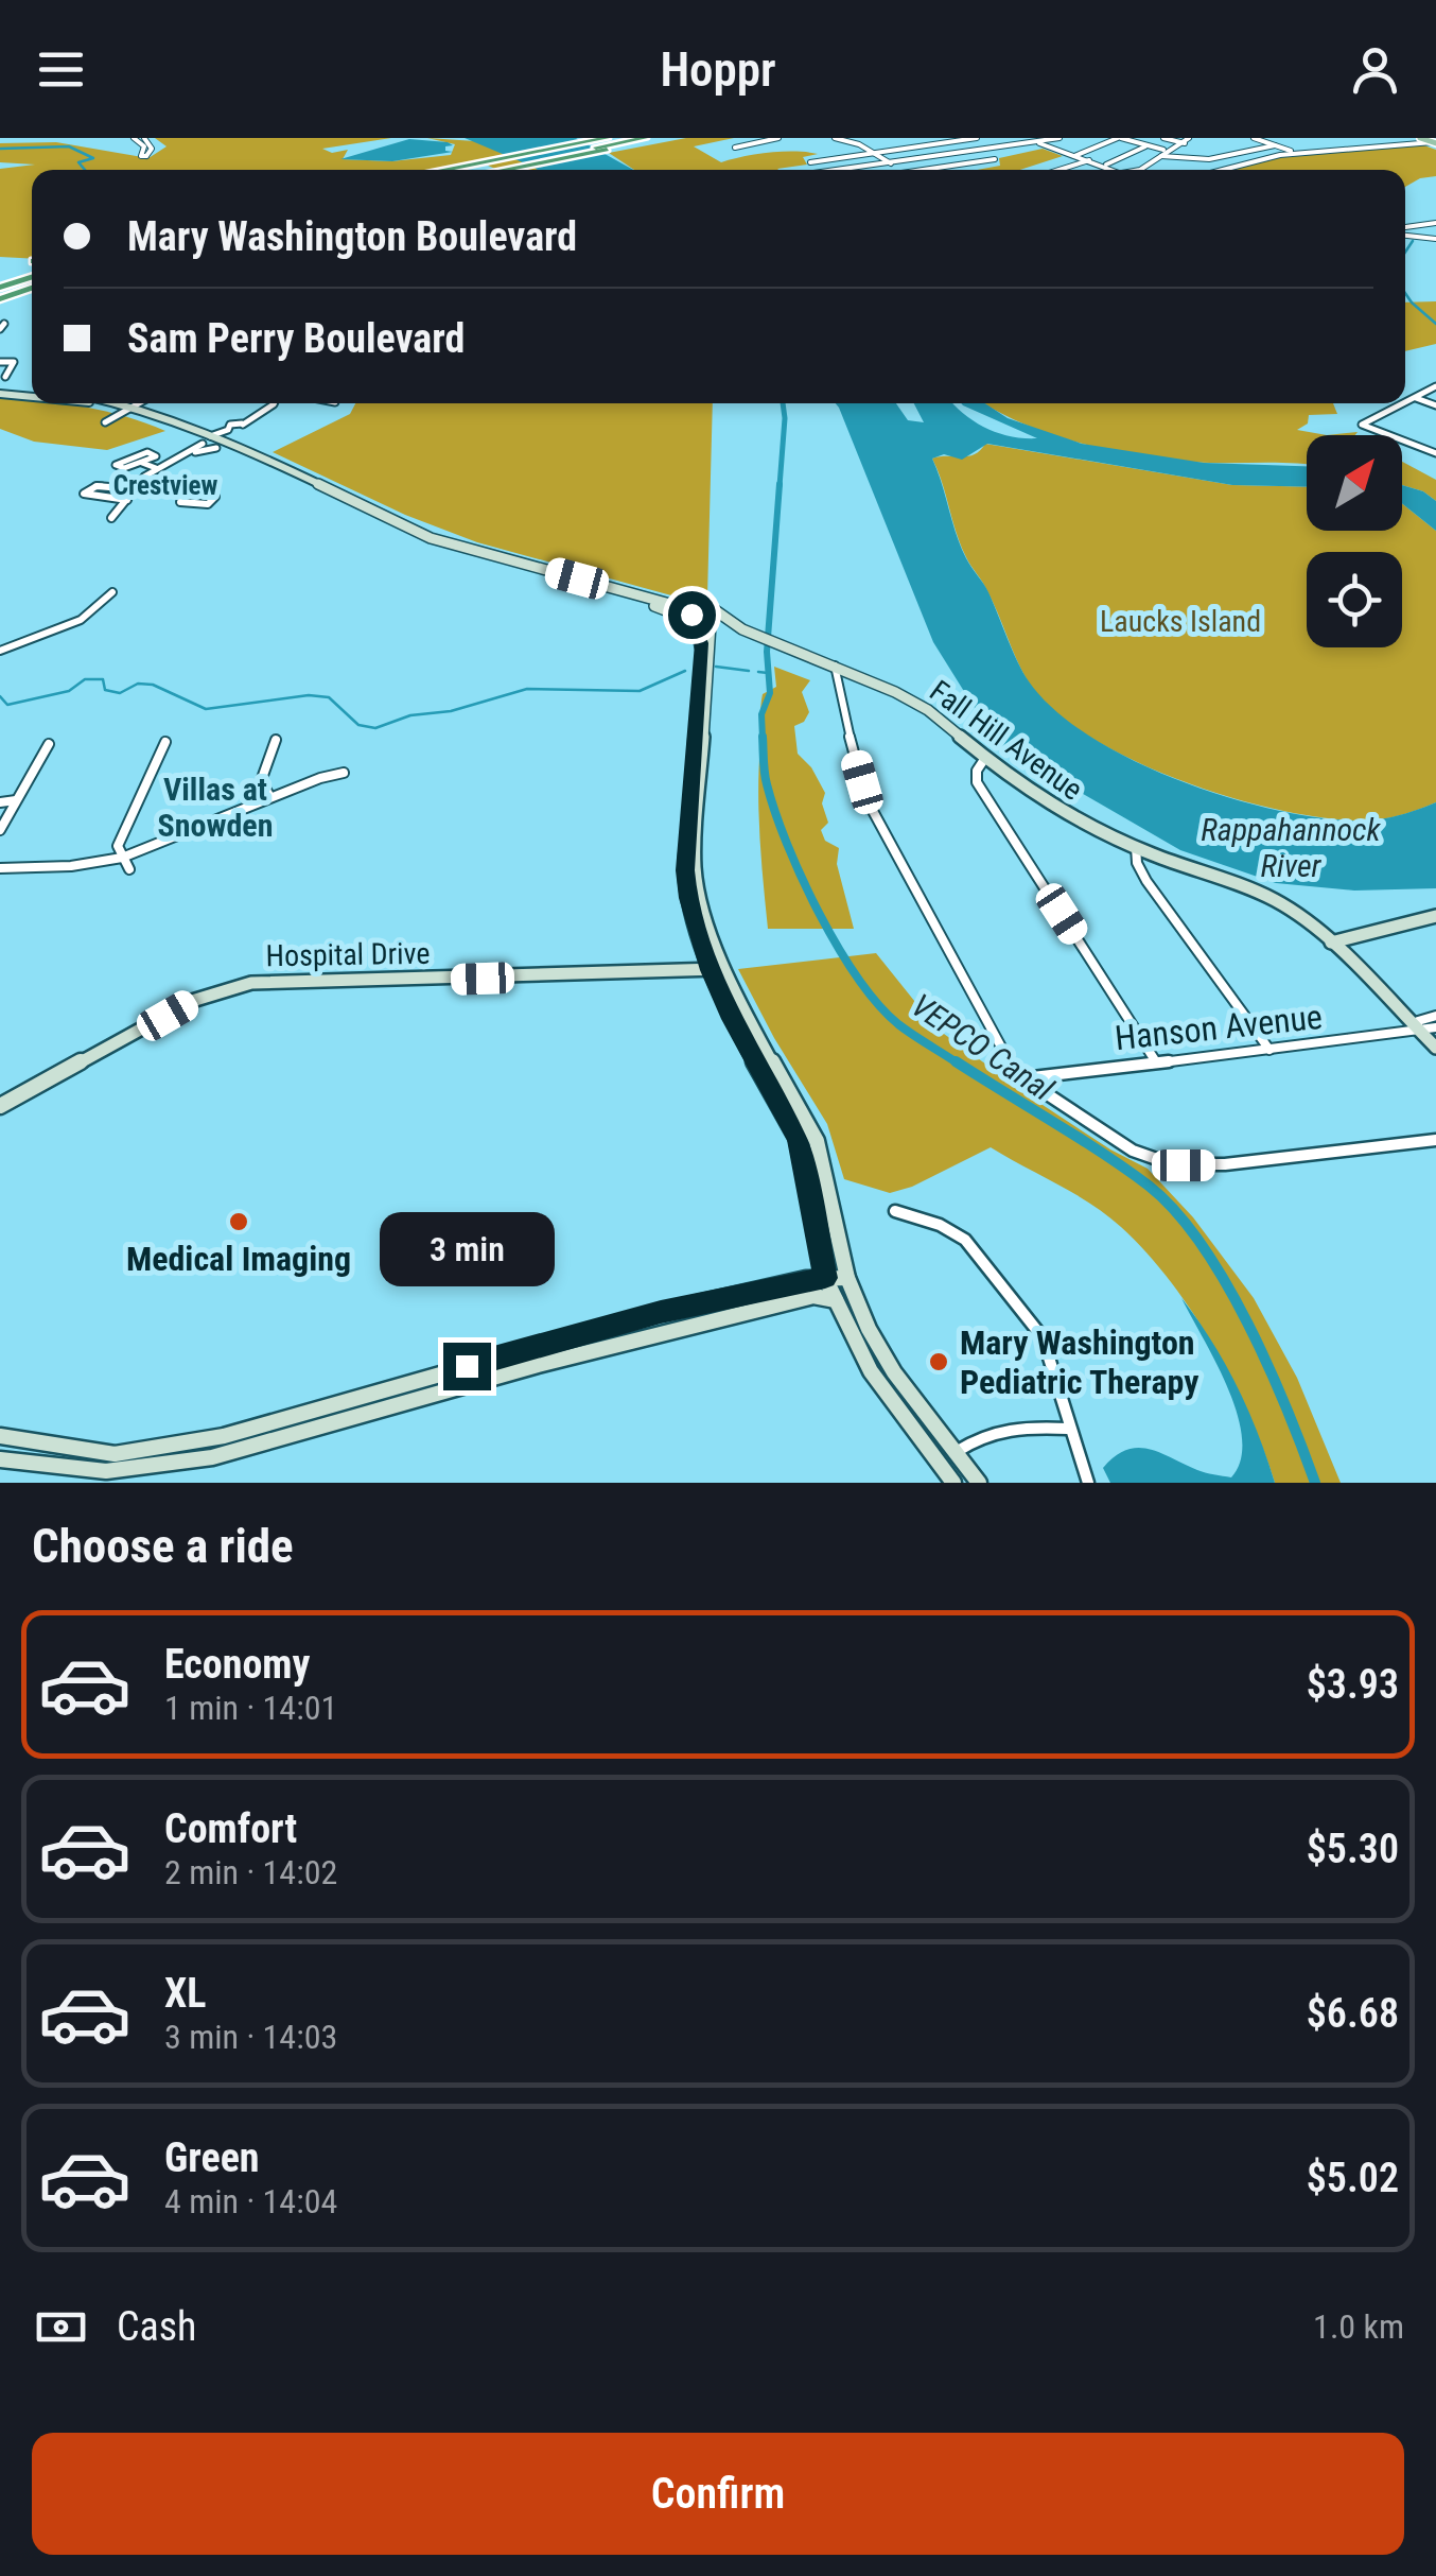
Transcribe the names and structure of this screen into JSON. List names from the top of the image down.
{
  "streets": {
    "street": ["Fall Hill Avenue", "Hospital Drive", "Hanson Avenue"]
  },
  "crossings": [
    ["Fall Hill Avenue", "Hanson Avenue"]
  ],
  "districts": ["Crestview", "Villas at Snowden"],
  "water": ["Rappahannock River", "VEPCO Canal"],
  "parks": ["Laucks Island"],
  "places": ["Medical Imaging", "Mary Washington Pediatric Therapy"],
  "north": "top right",
  "page": {
    "header": "Hoppr",
    "banner": ["Mary Washington Boulevard", "Sam Perry Boulevard"],
    "bubble": "3 min",
    "heading": "Choose a ride",
    "list": [
      {
        "name": "Economy",
        "note": "1 min · 14:01",
        "value": "$3.93"
      },
      {
        "name": "Comfort",
        "note": "2 min · 14:02",
        "value": "$5.30"
      },
      {
        "name": "XL",
        "note": "3 min · 14:03",
        "value": "$6.68"
      },
      {
        "name": "Green",
        "note": "4 min · 14:04",
        "value": "$5.02"
      }
    ],
    "pay": ["Cash", "1.0 km"],
    "buttons": "Confirm"
  }
}
